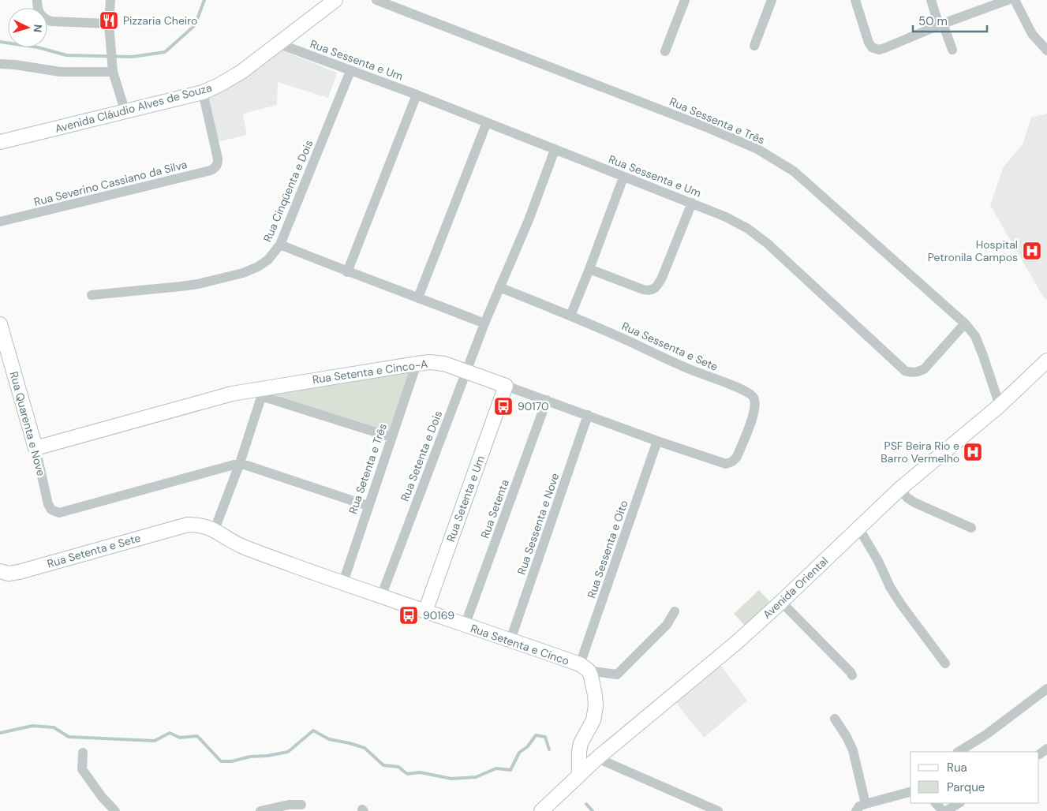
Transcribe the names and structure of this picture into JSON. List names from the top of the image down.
{
  "streets": {
    "street": [
      "Rua Sessenta e Um",
      "Avenida Cláudio Alves de Souza",
      "Rua Sessenta e Três",
      "Rua Severino Cassiano da Silva",
      "Rua Cinqüenta e Dois",
      "Rua Sessenta e Sete",
      "Rua Setenta e Cinco-A",
      "Rua Quarenta e Nove",
      "Rua Setenta e Dois",
      "Rua Setenta e Três",
      "Rua Setenta e Um",
      "Rua Setenta",
      "Rua Sessenta e Nove",
      "Rua Sessenta e Oito",
      "Rua Setenta e Sete",
      "Avenida Oriental",
      "Rua Setenta e Cinco"
    ]
  },
  "crossings": [
    ["Rua Sessenta e Um", "Avenida Cláudio Alves de Souza"],
    ["Rua Sessenta e Um", "Rua Sessenta e Três"],
    ["Rua Sessenta e Um", "Rua Cinqüenta e Dois"],
    ["Rua Sessenta e Um", "Rua Setenta e Dois"],
    ["Avenida Cláudio Alves de Souza", "Rua Severino Cassiano da Silva"],
    ["Rua Sessenta e Três", "Avenida Oriental"],
    ["Rua Sessenta e Sete", "Rua Setenta e Cinco-A"],
    ["Rua Sessenta e Sete", "Rua Setenta e Dois"],
    ["Rua Setenta e Cinco-A", "Rua Quarenta e Nove"],
    ["Rua Setenta e Cinco-A", "Rua Setenta e Dois"],
    ["Rua Setenta e Cinco-A", "Rua Setenta e Três"],
    ["Rua Setenta e Cinco-A", "Rua Setenta e Um"],
    ["Rua Setenta e Cinco-A", "Rua Setenta"],
    ["Rua Setenta e Cinco-A", "Rua Sessenta e Nove"],
    ["Rua Setenta e Cinco-A", "Rua Sessenta e Oito"],
    ["Rua Setenta e Dois", "Rua Setenta e Cinco"],
    ["Rua Setenta e Três", "Rua Setenta e Cinco"],
    ["Rua Setenta e Um", "Rua Setenta e Cinco"],
    ["Rua Setenta", "Rua Setenta e Cinco"],
    ["Rua Sessenta e Nove", "Rua Setenta e Cinco"],
    ["Rua Sessenta e Oito", "Rua Setenta e Cinco"],
    ["Rua Setenta e Sete", "Rua Setenta e Cinco"]
  ],
  "places": {
    "restaurant": ["Pizzaria Cheiro"],
    "hospital": ["Hospital Petronila Campos", "PSF Beira Rio e Barro Vermelho"],
    "bus stop": ["90170", "90169"]
  },
  "legend": ["Rua", "Parque"],
  "scale_bar": "50 m",
  "north": "right"
}
